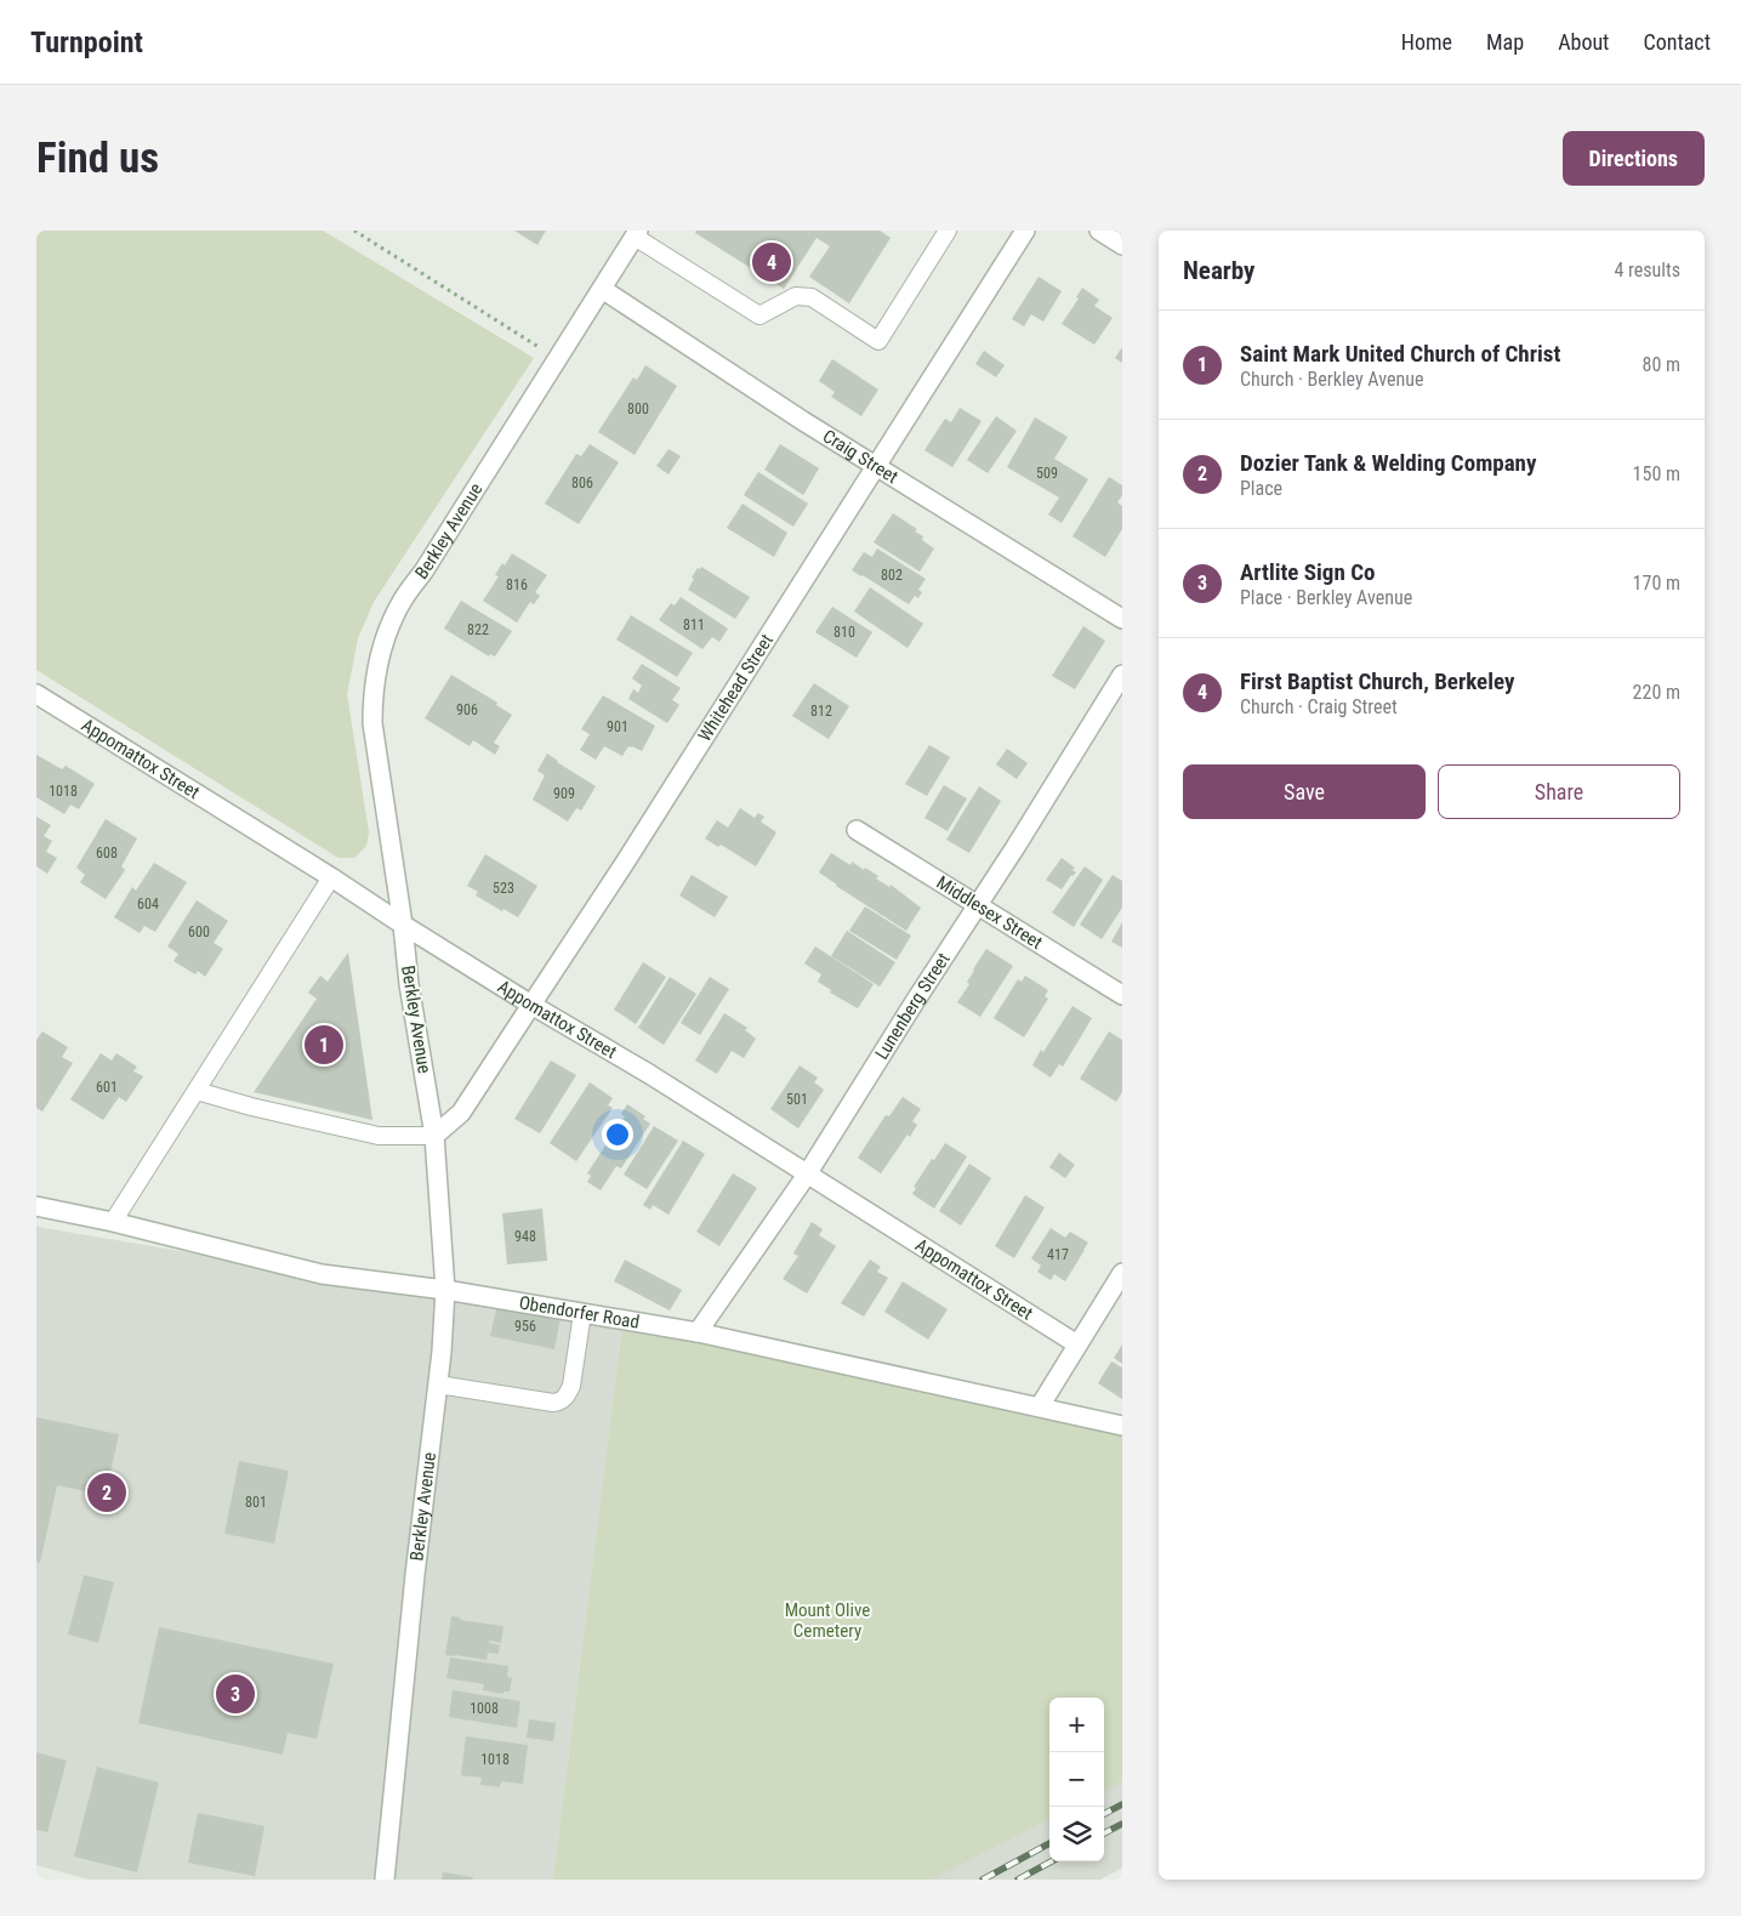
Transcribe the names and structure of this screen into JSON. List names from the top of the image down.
{
  "streets": {
    "street": [
      "Craig Street",
      "Berkley Avenue",
      "Whitehead Street",
      "Appomattox Street",
      "Middlesex Street",
      "Lunenberg Street",
      "Obendorfer Road"
    ]
  },
  "crossings": [
    ["Craig Street", "Berkley Avenue"],
    ["Craig Street", "Whitehead Street"],
    ["Berkley Avenue", "Whitehead Street"],
    ["Berkley Avenue", "Appomattox Street"],
    ["Berkley Avenue", "Obendorfer Road"],
    ["Whitehead Street", "Appomattox Street"],
    ["Appomattox Street", "Lunenberg Street"],
    ["Middlesex Street", "Lunenberg Street"],
    ["Lunenberg Street", "Obendorfer Road"]
  ],
  "parks": ["Mount Olive Cemetery"],
  "house_numbers": [
    "800",
    "509",
    "806",
    "802",
    "816",
    "811",
    "822",
    "810",
    "906",
    "812",
    "901",
    "1018",
    "909",
    "608",
    "523",
    "604",
    "600",
    "601",
    "501",
    "948",
    "417",
    "956",
    "801",
    "1008",
    "1018"
  ],
  "page": {
    "header": "Turnpoint",
    "nav": [
      "Home",
      "Map",
      "About",
      "Contact"
    ],
    "buttons": [
      "Directions",
      ["Save", "Share"]
    ],
    "title": "Find us",
    "heading": ["Nearby", "4 results"],
    "pins": [
      "4",
      "1",
      "2",
      "3"
    ],
    "list": [
      {
        "mark": "1",
        "name": "Saint Mark United Church of Christ",
        "note": "Church · Berkley Avenue",
        "value": "80 m"
      },
      {
        "mark": "2",
        "name": "Dozier Tank & Welding Company",
        "note": "Place",
        "value": "150 m"
      },
      {
        "mark": "3",
        "name": "Artlite Sign Co",
        "note": "Place · Berkley Avenue",
        "value": "170 m"
      },
      {
        "mark": "4",
        "name": "First Baptist Church, Berkeley",
        "note": "Church · Craig Street",
        "value": "220 m"
      }
    ],
    "map_buttons": ["+", "−"]
  }
}
